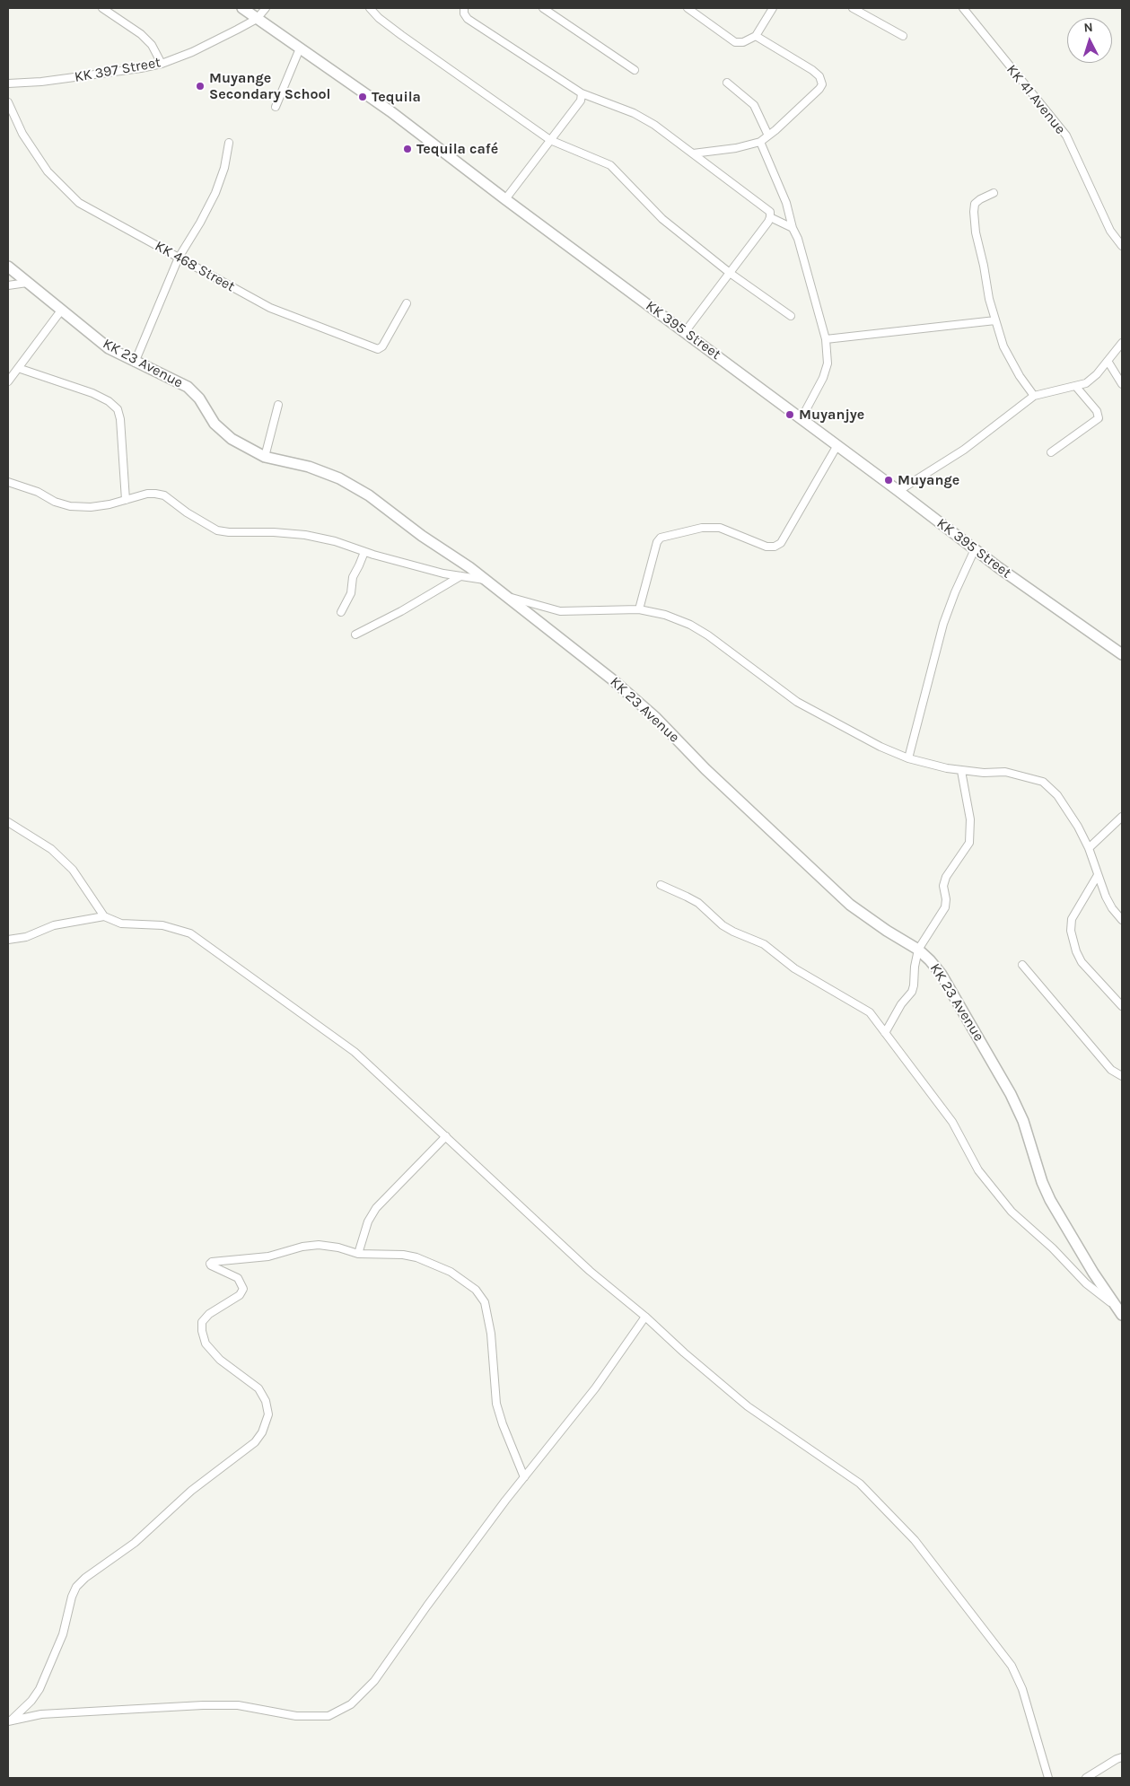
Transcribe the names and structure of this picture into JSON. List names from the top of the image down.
{
  "streets": {
    "main road": ["KK 395 Street", "KK 23 Avenue"],
    "street": ["KK 397 Street", "KK 41 Avenue", "KK 468 Street"]
  },
  "crossings": [
    ["KK 397 Street", "KK 395 Street"]
  ],
  "places": [
    "Muyange Secondary School",
    "Tequila",
    "Tequila café",
    "Muyanjye",
    "Muyange"
  ],
  "north": "top"
}
